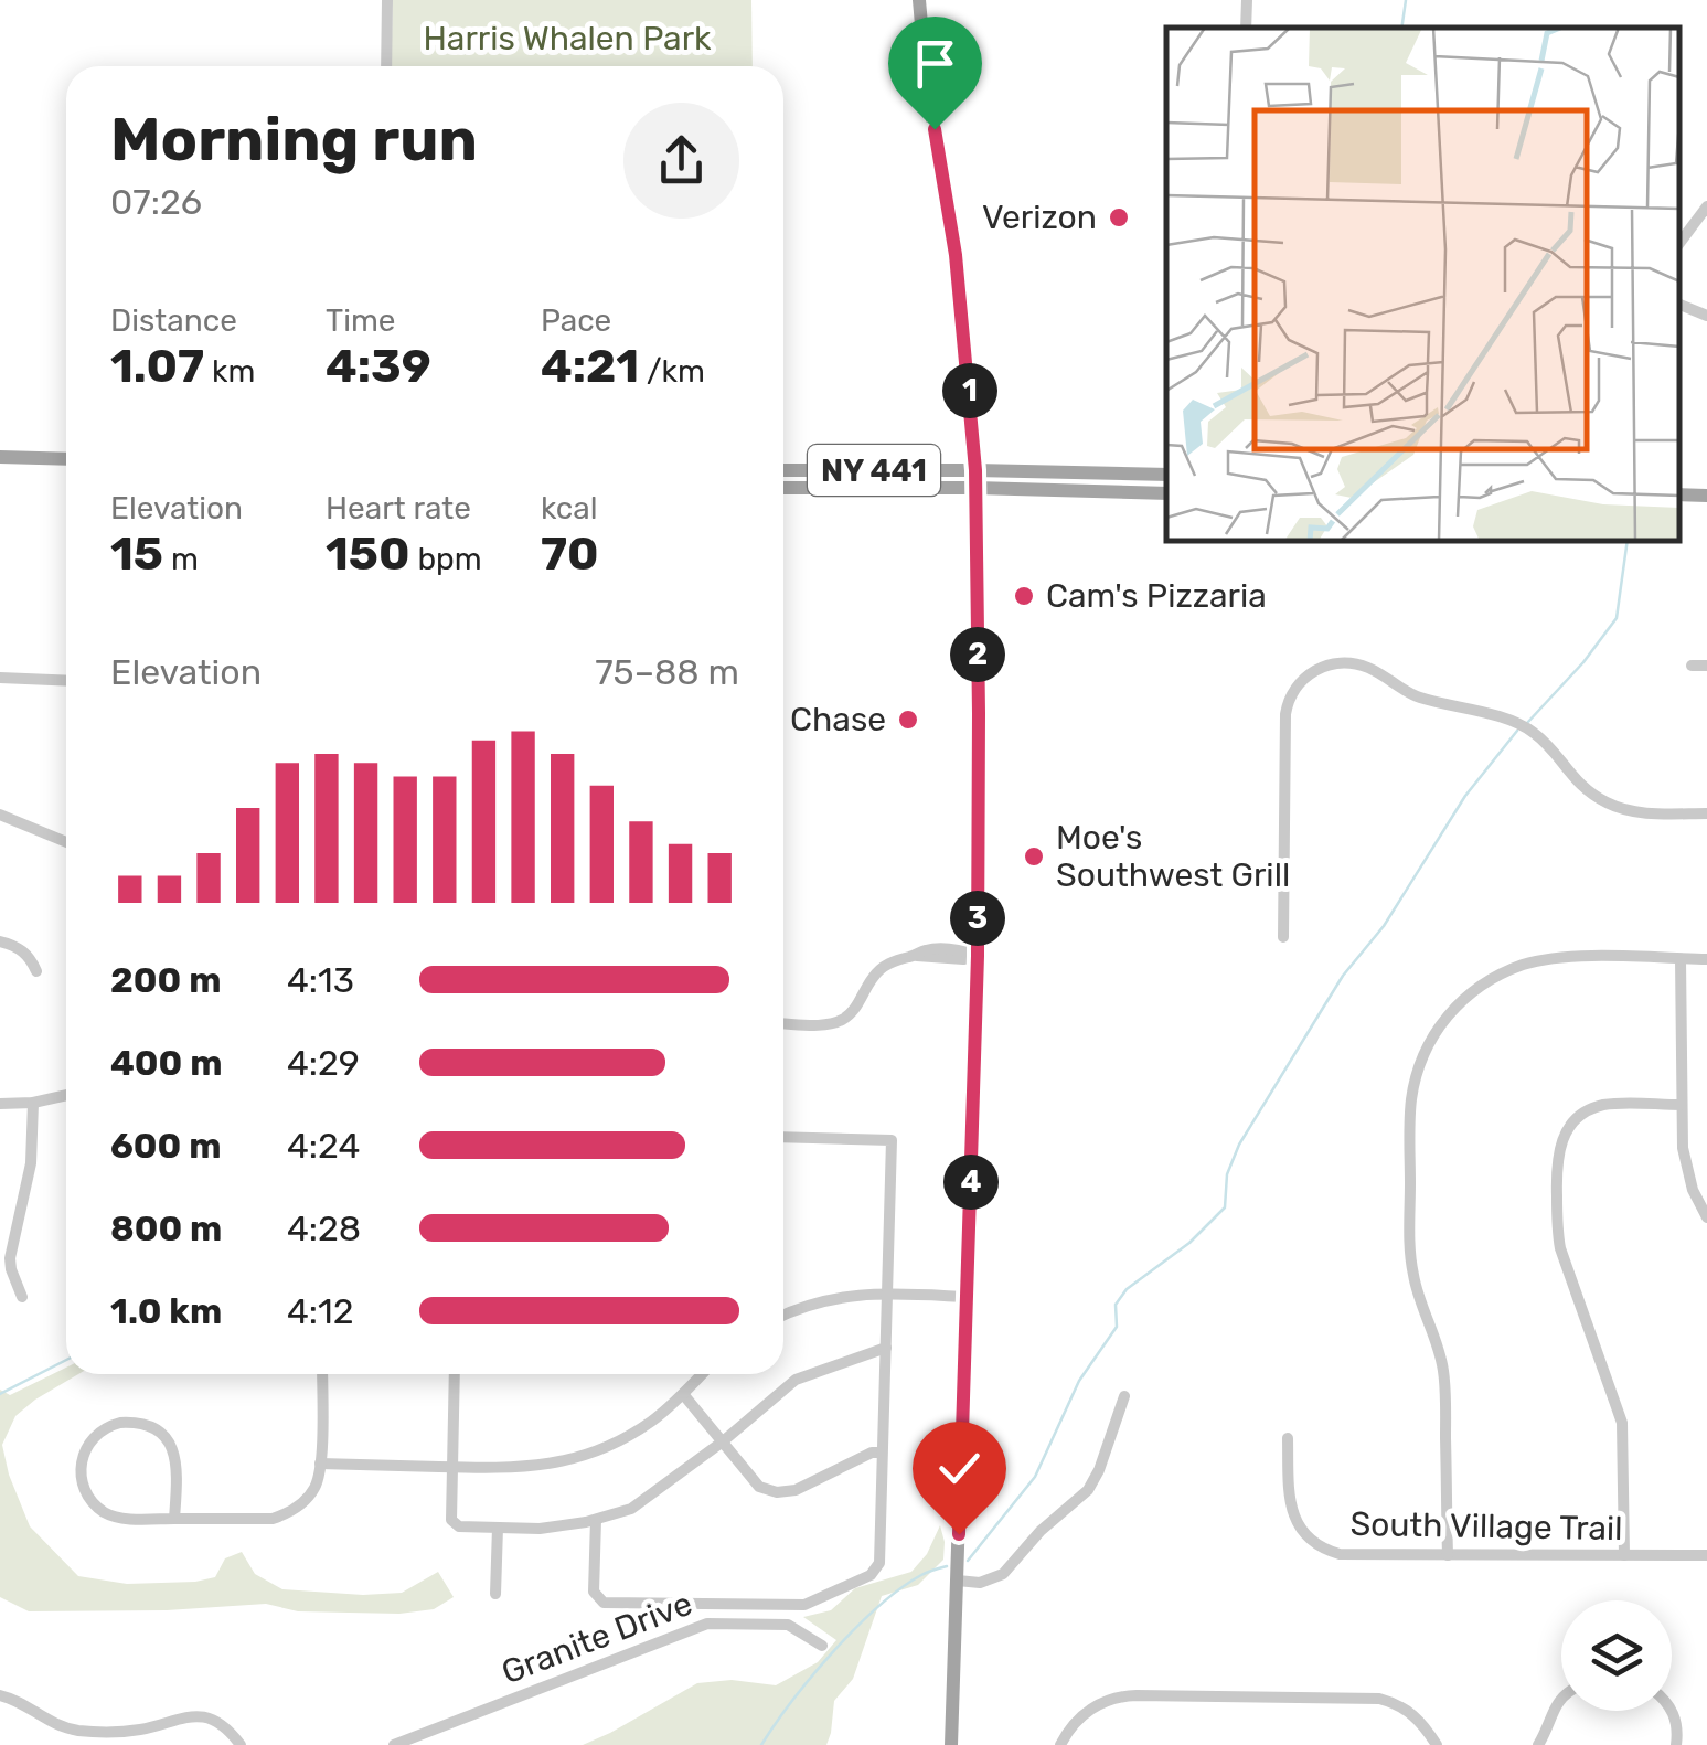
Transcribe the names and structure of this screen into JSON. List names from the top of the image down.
{
  "streets": {
    "main road": ["NY 441"],
    "street": ["South Village Trail", "Granite Drive"]
  },
  "parks": ["Harris Whalen Park"],
  "places": [
    "Verizon",
    "Cam's Pizzaria",
    "Chase",
    "Moe's Southwest Grill"
  ],
  "page": {
    "heading": ["Morning run", "07:26"],
    "stats": [
      ["Distance", "1.07 km"],
      ["Time", "4:39"],
      ["Pace", "4:21 /km"],
      ["Elevation", "15 m"],
      ["Heart rate", "150 bpm"],
      ["kcal", "70"]
    ],
    "pins": [
      "1",
      "2",
      "3",
      "4"
    ],
    "chart": ["Elevation", "75–88 m"],
    "list": [
      {
        "name": "200 m",
        "note": "4:13"
      },
      {
        "name": "400 m",
        "note": "4:29"
      },
      {
        "name": "600 m",
        "note": "4:24"
      },
      {
        "name": "800 m",
        "note": "4:28"
      },
      {
        "name": "1.0 km",
        "note": "4:12"
      }
    ]
  }
}
